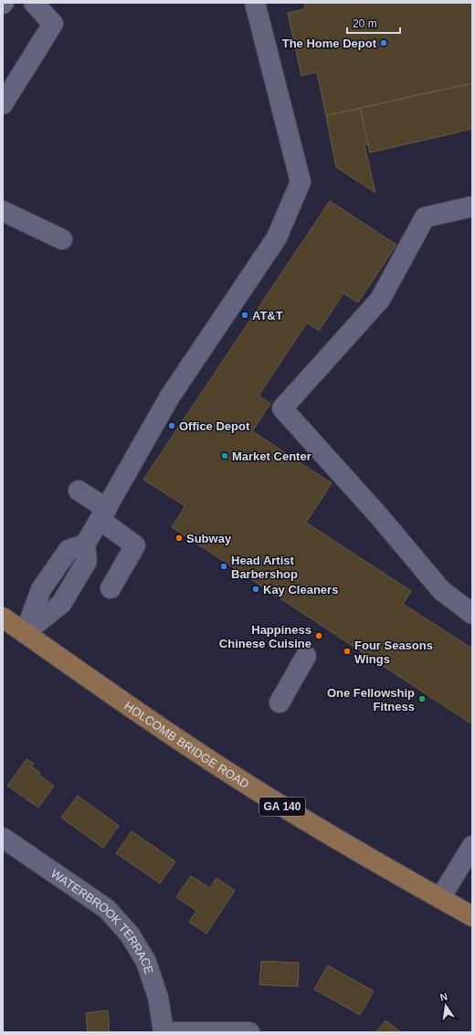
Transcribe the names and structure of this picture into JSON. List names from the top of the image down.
{
  "streets": {
    "main road": ["HOLCOMB BRIDGE ROAD", "GA 140"],
    "street": ["WATERBROOK TERRACE"]
  },
  "places": [
    "The Home Depot",
    "AT&T",
    "Office Depot",
    "Market Center",
    "Subway",
    "Head Artist Barbershop",
    "Kay Cleaners",
    "Happiness Chinese Cuisine",
    "Four Seasons Wings",
    "One Fellowship Fitness"
  ],
  "scale_bar": "20 m",
  "north": "top"
}
